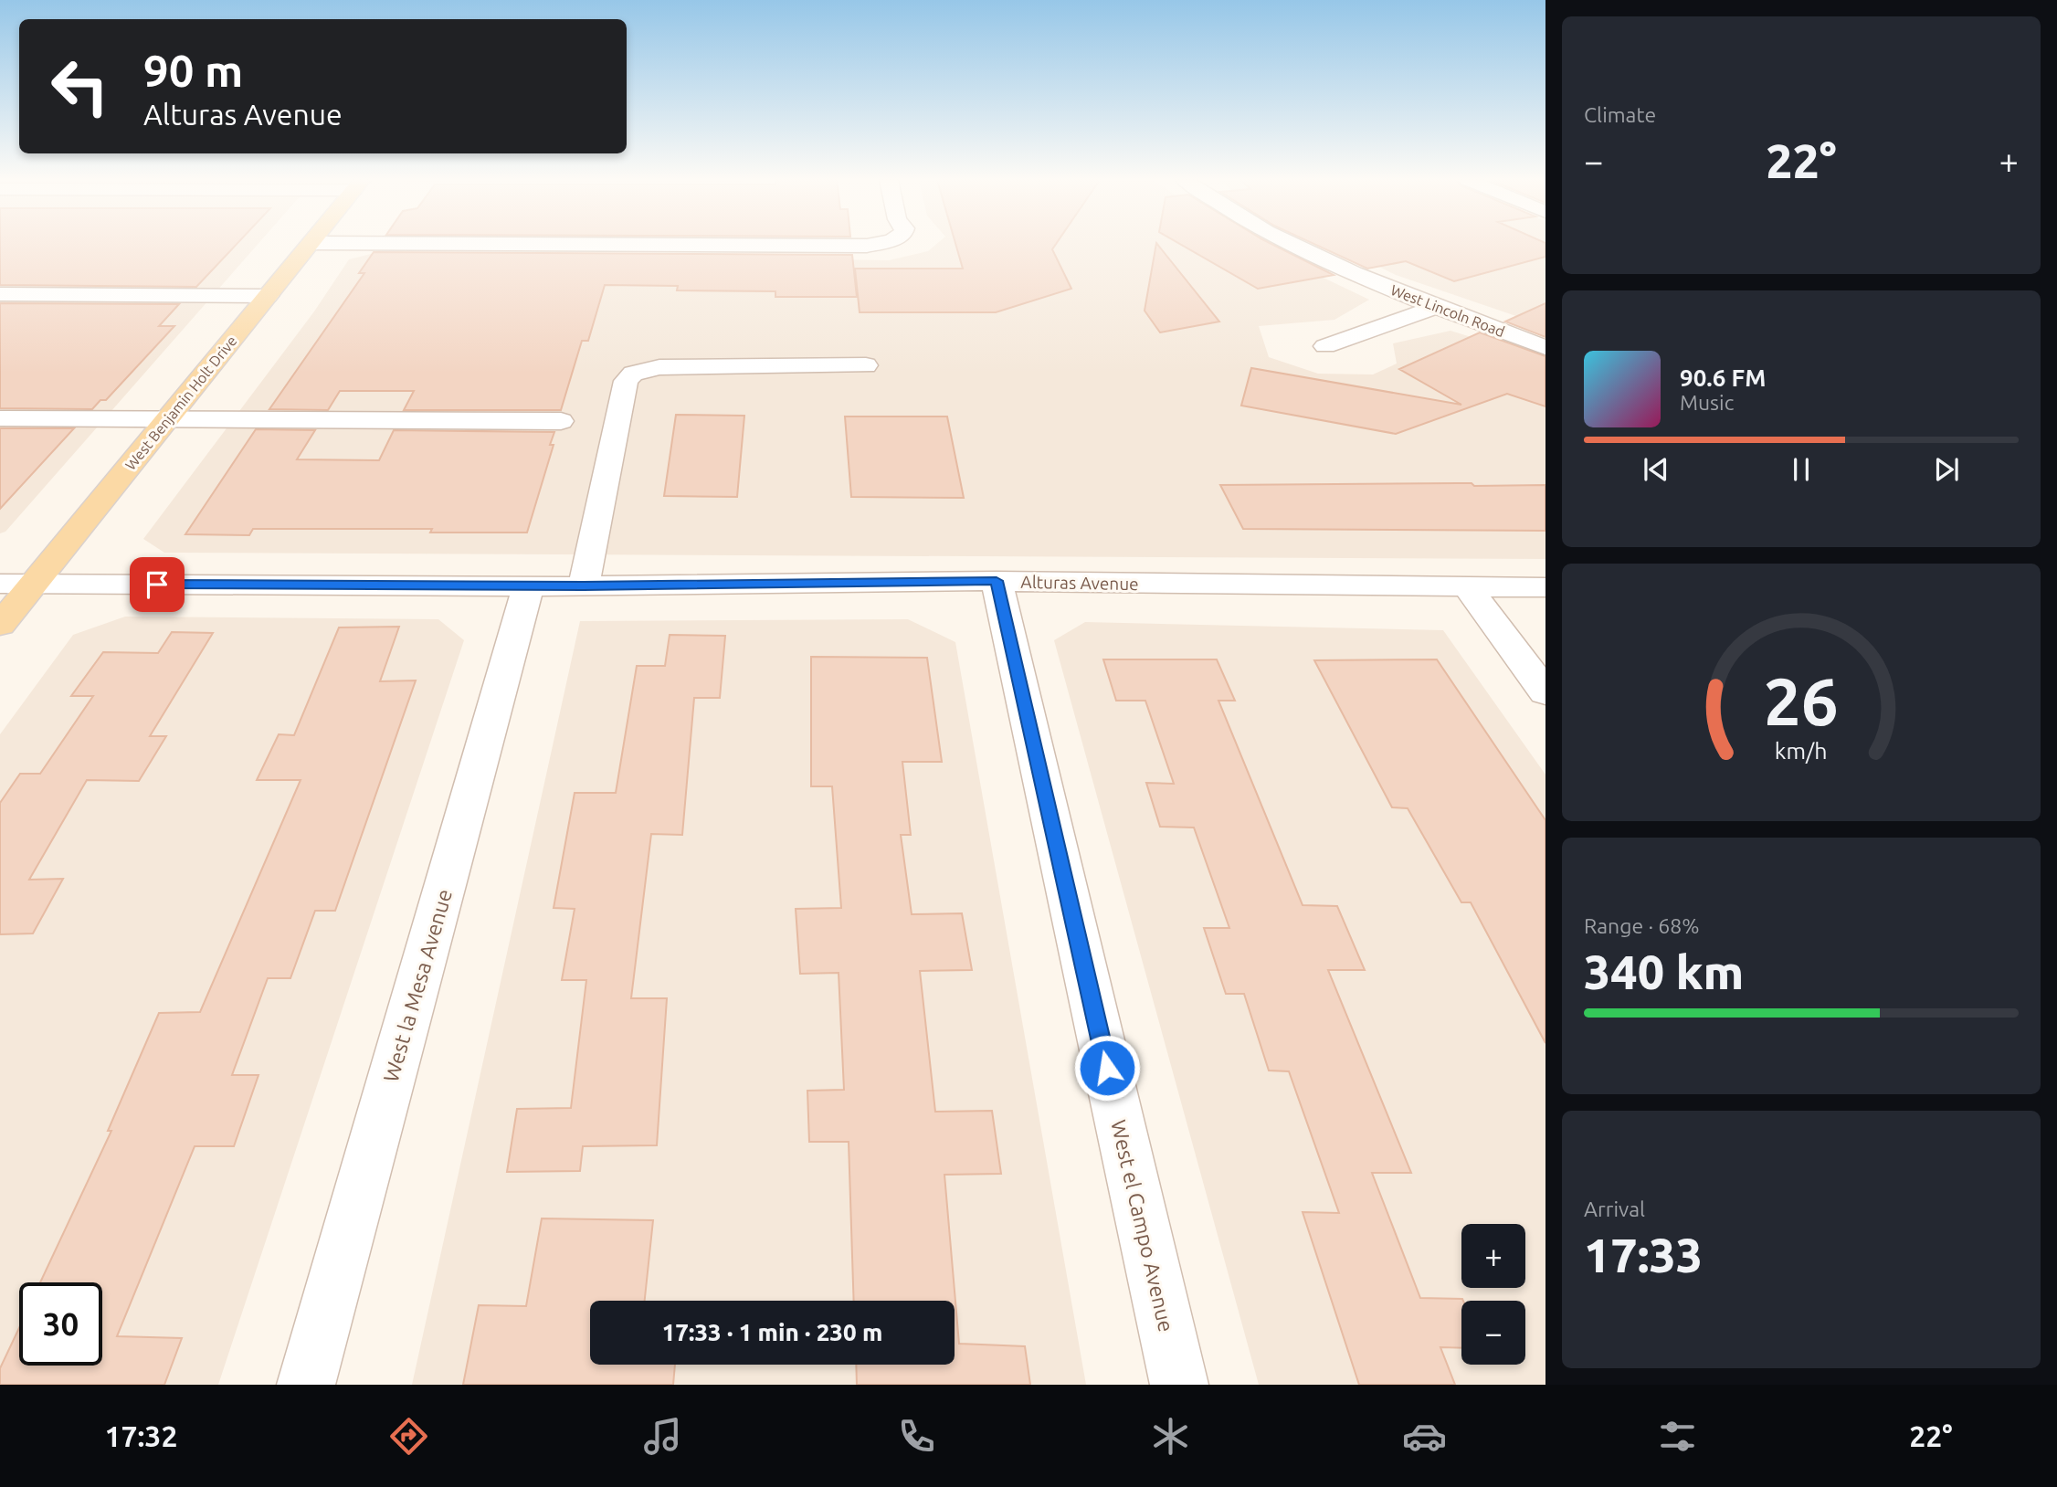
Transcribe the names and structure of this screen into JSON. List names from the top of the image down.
{
  "streets": {
    "main road": ["West Benjamin Holt Drive"],
    "street": [
      "West Lincoln Road",
      "Alturas Avenue",
      "West la Mesa Avenue",
      "West el Campo Avenue"
    ]
  },
  "crossings": [
    ["West Benjamin Holt Drive", "Alturas Avenue"],
    ["Alturas Avenue", "West la Mesa Avenue"],
    ["Alturas Avenue", "West el Campo Avenue"]
  ],
  "page": {
    "tile": [
      "Climate",
      ["Range · 68%", "340 km"],
      ["Arrival", "17:33"]
    ],
    "turn": ["90 m", "Alturas Avenue"],
    "heat": ["−", "22°", "+"],
    "song": ["90.6 FM", "Music"],
    "map_buttons": ["+", "−"],
    "limit": "30",
    "trip": "17:33 · 1 min · 230 m",
    "tabs": ["17:32", "22°"],
    "gauge": ["26", "km/h"]
  }
}
